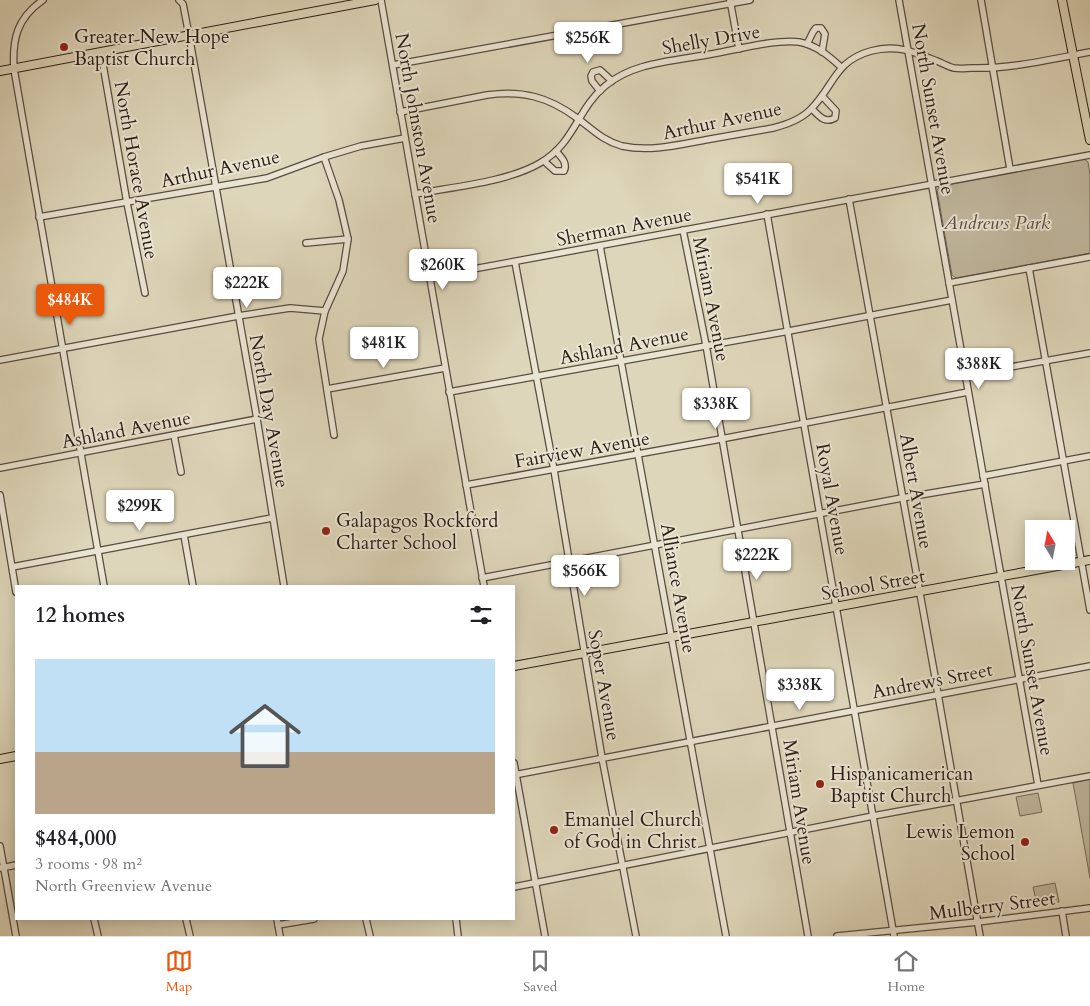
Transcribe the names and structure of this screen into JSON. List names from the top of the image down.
{
  "streets": {
    "main road": ["School Street"],
    "street": [
      "Shelly Drive",
      "North Sunset Avenue",
      "Arthur Avenue",
      "North Johnston Avenue",
      "North Horace Avenue",
      "Sherman Avenue",
      "Miriam Avenue",
      "Ashland Avenue",
      "North Day Avenue",
      "Fairview Avenue",
      "Albert Avenue",
      "Royal Avenue",
      "Alliance Avenue",
      "Andrews Street",
      "Soper Avenue",
      "Mulberry Street"
    ]
  },
  "crossings": [
    ["Shelly Drive", "Arthur Avenue"],
    ["Shelly Drive", "North Johnston Avenue"],
    ["North Sunset Avenue", "Arthur Avenue"],
    ["North Sunset Avenue", "Sherman Avenue"],
    ["North Sunset Avenue", "Ashland Avenue"],
    ["North Sunset Avenue", "Fairview Avenue"],
    ["North Sunset Avenue", "School Street"],
    ["North Sunset Avenue", "Andrews Street"],
    ["Arthur Avenue", "North Johnston Avenue"],
    ["Arthur Avenue", "North Horace Avenue"],
    ["Arthur Avenue", "North Day Avenue"],
    ["North Johnston Avenue", "Sherman Avenue"],
    ["North Johnston Avenue", "Ashland Avenue"],
    ["North Johnston Avenue", "Fairview Avenue"],
    ["Sherman Avenue", "Miriam Avenue"],
    ["Sherman Avenue", "Albert Avenue"],
    ["Sherman Avenue", "Royal Avenue"],
    ["Sherman Avenue", "Alliance Avenue"],
    ["Sherman Avenue", "Soper Avenue"],
    ["Miriam Avenue", "Ashland Avenue"],
    ["Miriam Avenue", "Fairview Avenue"],
    ["Miriam Avenue", "School Street"],
    ["Miriam Avenue", "Andrews Street"],
    ["Ashland Avenue", "North Day Avenue"],
    ["Ashland Avenue", "Albert Avenue"],
    ["Ashland Avenue", "Royal Avenue"],
    ["Ashland Avenue", "Alliance Avenue"],
    ["Ashland Avenue", "Soper Avenue"],
    ["Fairview Avenue", "Albert Avenue"],
    ["Fairview Avenue", "Royal Avenue"],
    ["Fairview Avenue", "Alliance Avenue"],
    ["Fairview Avenue", "Soper Avenue"],
    ["Albert Avenue", "School Street"],
    ["Albert Avenue", "Andrews Street"],
    ["Albert Avenue", "Mulberry Street"],
    ["Royal Avenue", "School Street"],
    ["Royal Avenue", "Andrews Street"],
    ["Royal Avenue", "Mulberry Street"],
    ["School Street", "Alliance Avenue"],
    ["School Street", "Soper Avenue"],
    ["Alliance Avenue", "Andrews Street"],
    ["Andrews Street", "Soper Avenue"]
  ],
  "parks": ["Andrews Park"],
  "places": [
    "Greater New Hope Baptist Church",
    "Galapagos Rockford Charter School",
    "Hispanicamerican Baptist Church",
    "Emanuel Church of God in Christ",
    "Lewis Lemon School"
  ],
  "north": "top",
  "page": {
    "price": [
      "$256K",
      "$541K",
      "$260K",
      "$222K",
      "$484K",
      "$481K",
      "$388K",
      "$338K",
      "$299K",
      "$222K",
      "$566K",
      "$338K"
    ],
    "heading": "12 homes",
    "list": [
      {
        "name": "$484,000",
        "note": "3 rooms · 98 m² · North Greenview Avenue"
      }
    ],
    "tabs": ["Map", "Saved", "Home"]
  }
}
